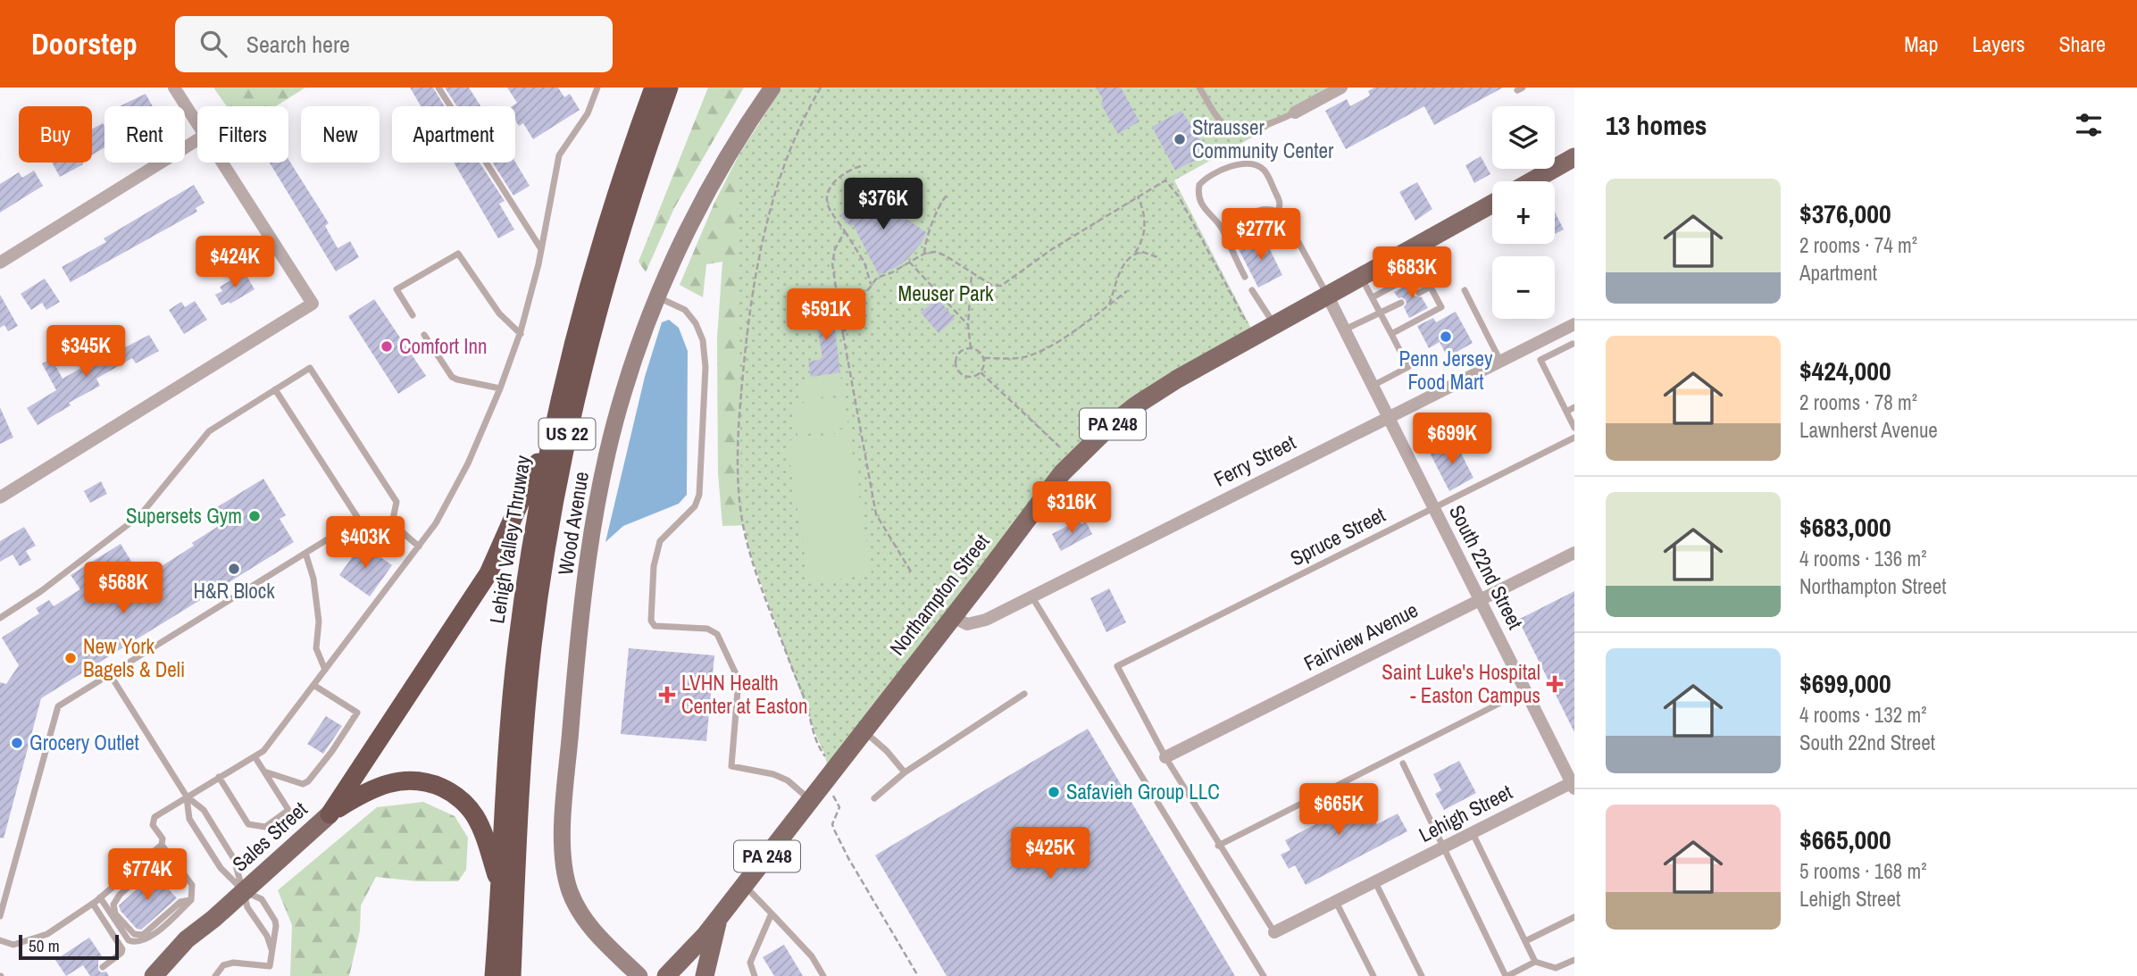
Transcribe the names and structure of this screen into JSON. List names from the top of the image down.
{
  "streets": {
    "highway": ["US 22", "Lehigh Valley Thruway"],
    "main road": [
      "PA 248",
      "Wood Avenue",
      "Northampton Street",
      "Sales Street"
    ],
    "street": [
      "Ferry Street",
      "South 22nd Street",
      "Fairview Avenue",
      "Lehigh Street"
    ],
    "lane": ["Spruce Street"]
  },
  "crossings": [
    ["Ferry Street", "South 22nd Street"],
    ["Ferry Street", "Northampton Street"],
    ["Spruce Street", "South 22nd Street"],
    ["Spruce Street", "Fairview Avenue"],
    ["South 22nd Street", "Northampton Street"],
    ["South 22nd Street", "Fairview Avenue"],
    ["South 22nd Street", "Lehigh Street"]
  ],
  "parks": ["Meuser Park"],
  "places": {
    "other": [
      "Strausser Community Center",
      "Penn Jersey Food Mart",
      "Comfort Inn",
      "Supersets Gym",
      "H&R Block",
      "New York Bagels & Deli",
      "Grocery Outlet",
      "Safavieh Group LLC"
    ],
    "health": ["Saint Luke's Hospital - Easton Campus", "LVHN Health Center at Easton"]
  },
  "scale_bar": "50 m",
  "page": {
    "header": "Doorstep",
    "search": "Search here",
    "nav": ["Map", "Layers", "Share"],
    "heading": "13 homes",
    "map_buttons": ["+", "−"],
    "chip": [
      "Buy",
      "Rent",
      "Filters",
      "New",
      "Apartment"
    ],
    "list": [
      {
        "name": "$376,000",
        "note": "2 rooms · 74 m² · Apartment"
      },
      {
        "name": "$424,000",
        "note": "2 rooms · 78 m² · Lawnherst Avenue"
      },
      {
        "name": "$683,000",
        "note": "4 rooms · 136 m² · Northampton Street"
      },
      {
        "name": "$699,000",
        "note": "4 rooms · 132 m² · South 22nd Street"
      },
      {
        "name": "$665,000",
        "note": "5 rooms · 168 m² · Lehigh Street"
      }
    ],
    "price": [
      "$376K",
      "$277K",
      "$424K",
      "$683K",
      "$591K",
      "$345K",
      "$699K",
      "$316K",
      "$403K",
      "$568K",
      "$665K",
      "$425K",
      "$774K"
    ],
    "scale": "50 m"
  }
}
